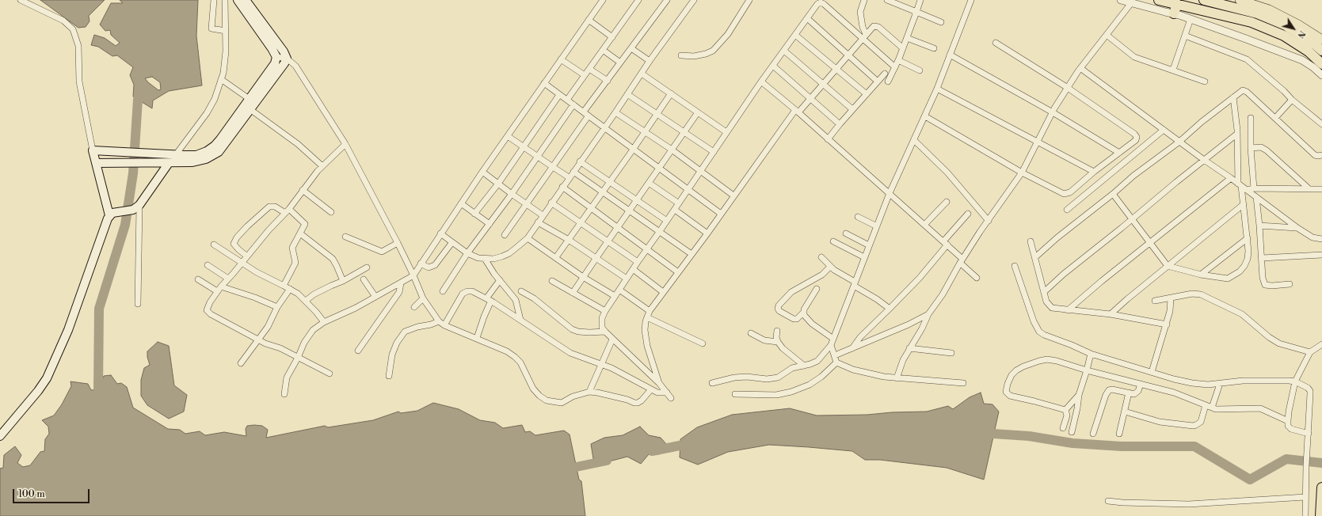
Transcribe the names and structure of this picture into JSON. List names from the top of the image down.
{
  "scale_bar": "100 m",
  "north": "bottom right"
}
